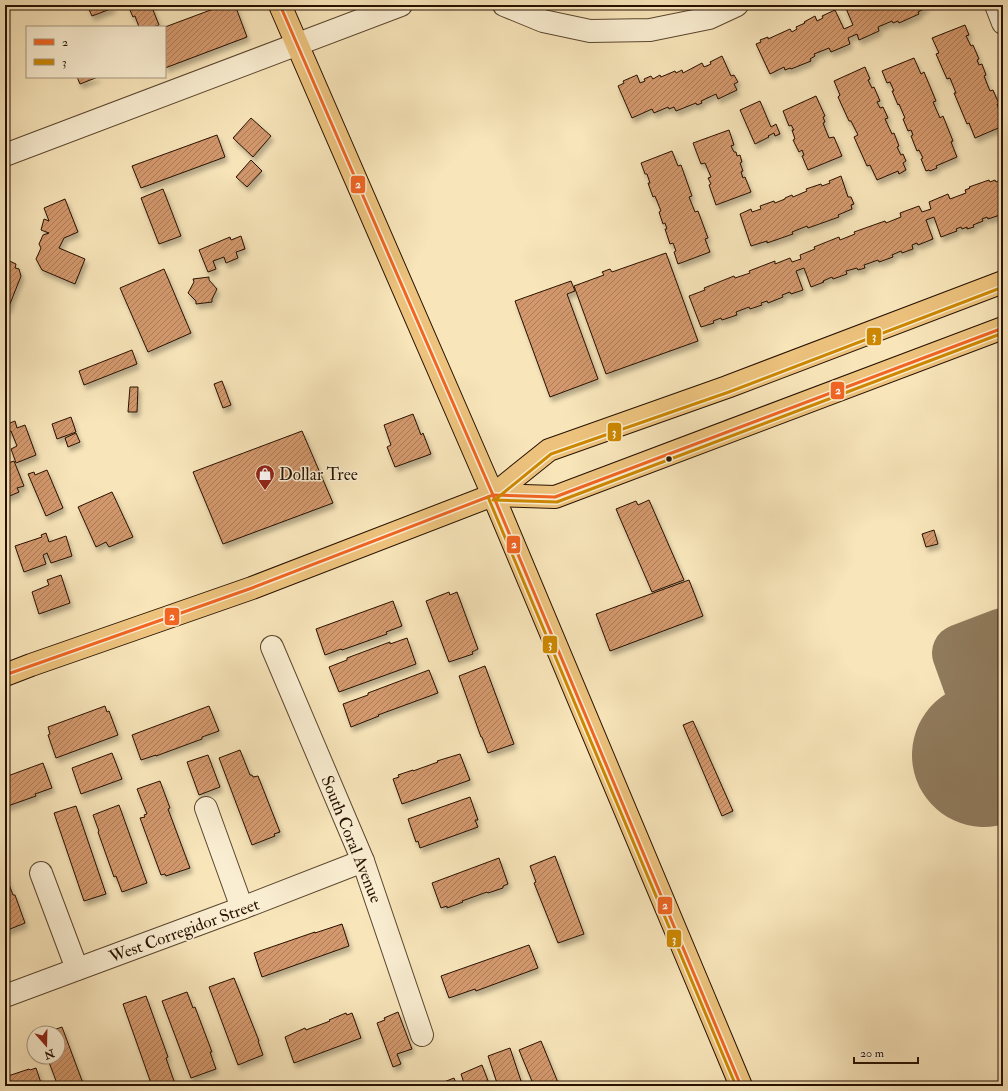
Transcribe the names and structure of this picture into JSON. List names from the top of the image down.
{
  "streets": {
    "street": ["South Coral Avenue", "West Corregidor Street"]
  },
  "crossings": [
    ["South Coral Avenue", "West Corregidor Street"]
  ],
  "places": {
    "shop": ["Dollar Tree"]
  },
  "lines": ["transit line 2", "transit line 3"],
  "legend": ["2", "3"],
  "scale_bar": "20 m",
  "north": "bottom"
}
